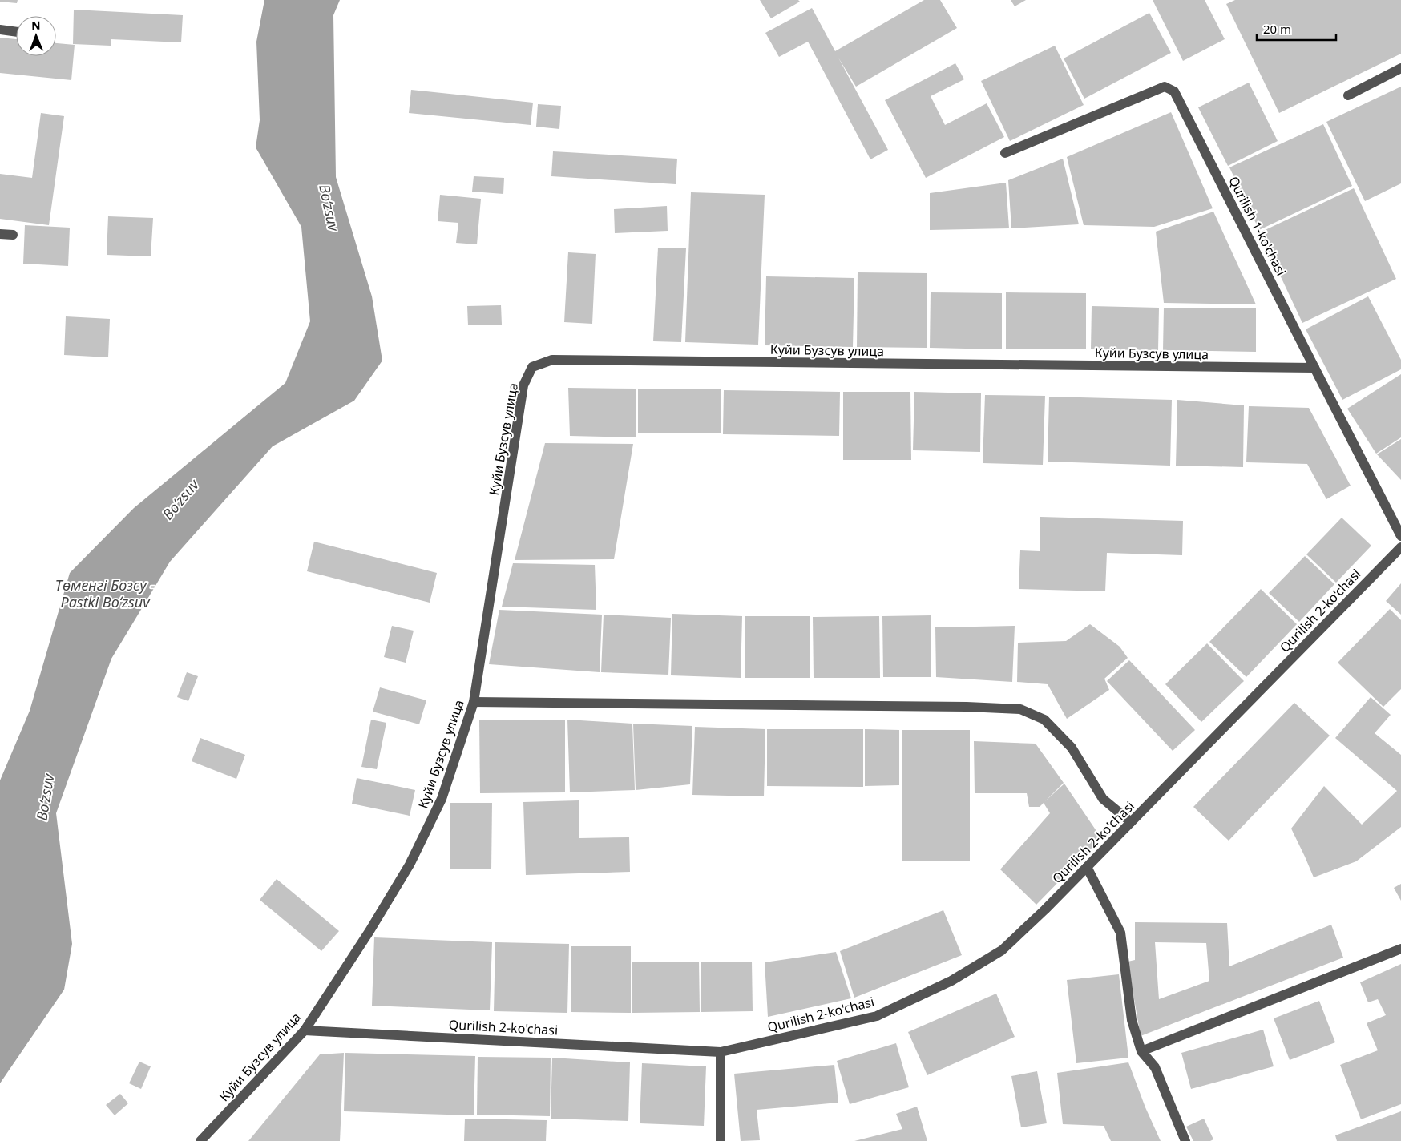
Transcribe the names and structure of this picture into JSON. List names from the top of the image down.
{
  "streets": {
    "street": ["Qurilish 1-ko'chasi", "Куйи Бузсув улица", "Qurilish 2-ko'chasi"]
  },
  "crossings": [
    ["Qurilish 1-ko'chasi", "Куйи Бузсув улица"],
    ["Куйи Бузсув улица", "Qurilish 2-ko'chasi"]
  ],
  "water": ["Boʻzsuv", "Төменгі Бозсу - Pastki Boʻzsuv"],
  "scale_bar": "20 m",
  "north": "top"
}
